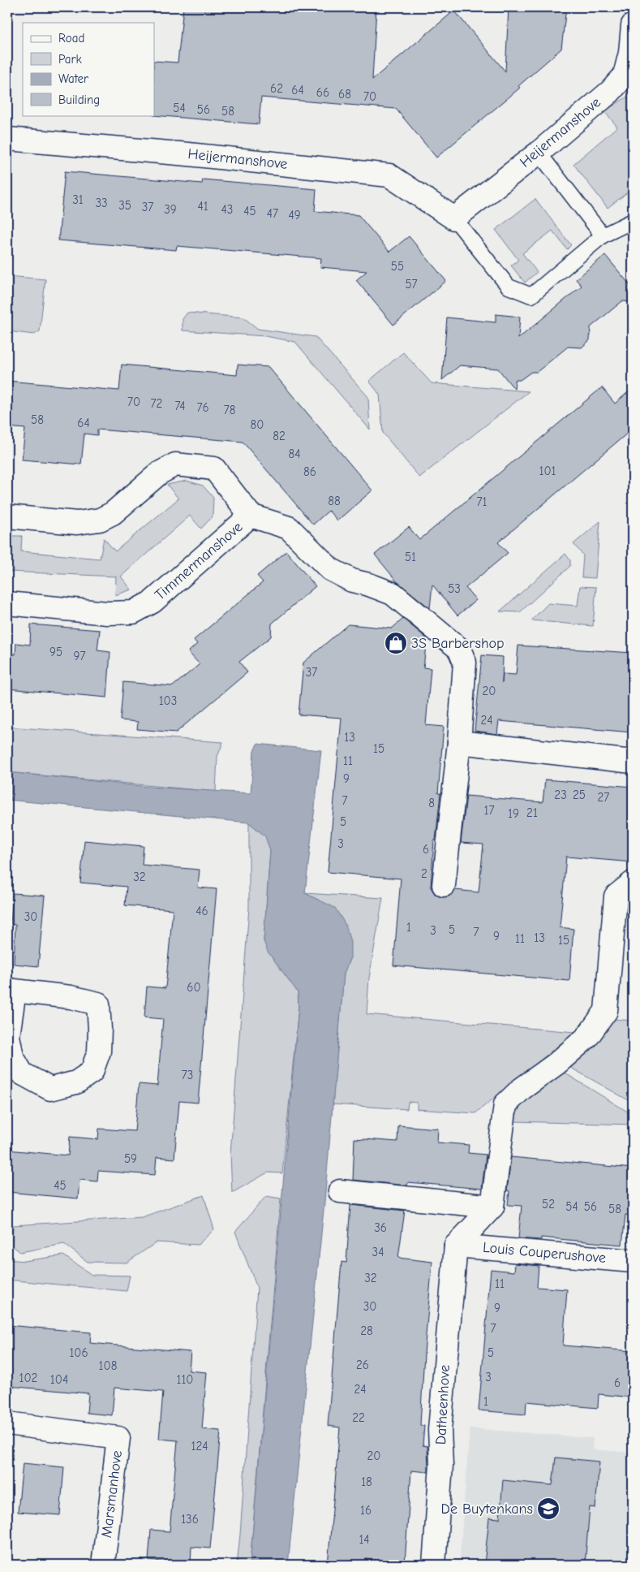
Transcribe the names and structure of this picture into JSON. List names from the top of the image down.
{
  "streets": {
    "street": [
      "Heijermanshove",
      "Timmermanshove",
      "Louis Couperushove",
      "Datheenhove",
      "Marsmanhove"
    ]
  },
  "crossings": [
    ["Louis Couperushove", "Datheenhove"]
  ],
  "places": {
    "shop": ["3S Barbershop"],
    "school or university": ["De Buytenkans"]
  },
  "house_numbers": [
    "62",
    "64",
    "66",
    "68",
    "70",
    "54",
    "56",
    "58",
    "31",
    "33",
    "35",
    "41",
    "37",
    "39",
    "43",
    "45",
    "47",
    "49",
    "55",
    "57",
    "70",
    "72",
    "74",
    "76",
    "78",
    "58",
    "64",
    "80",
    "82",
    "84",
    "101",
    "86",
    "88",
    "71",
    "51",
    "53",
    "95",
    "97",
    "37",
    "20",
    "103",
    "24",
    "13",
    "15",
    "11",
    "9",
    "23",
    "25",
    "27",
    "7",
    "8",
    "17",
    "21",
    "19",
    "5",
    "3",
    "6",
    "2",
    "32",
    "46",
    "30",
    "1",
    "5",
    "3",
    "7",
    "9",
    "13",
    "11",
    "15",
    "60",
    "73",
    "59",
    "45",
    "52",
    "54",
    "56",
    "58",
    "36",
    "34",
    "32",
    "11",
    "30",
    "9",
    "7",
    "28",
    "106",
    "5",
    "26",
    "108",
    "3",
    "102",
    "104",
    "110",
    "6",
    "24",
    "1",
    "22",
    "124",
    "20",
    "18",
    "16",
    "136",
    "14"
  ],
  "legend": [
    "Road",
    "Park",
    "Water",
    "Building"
  ]
}
